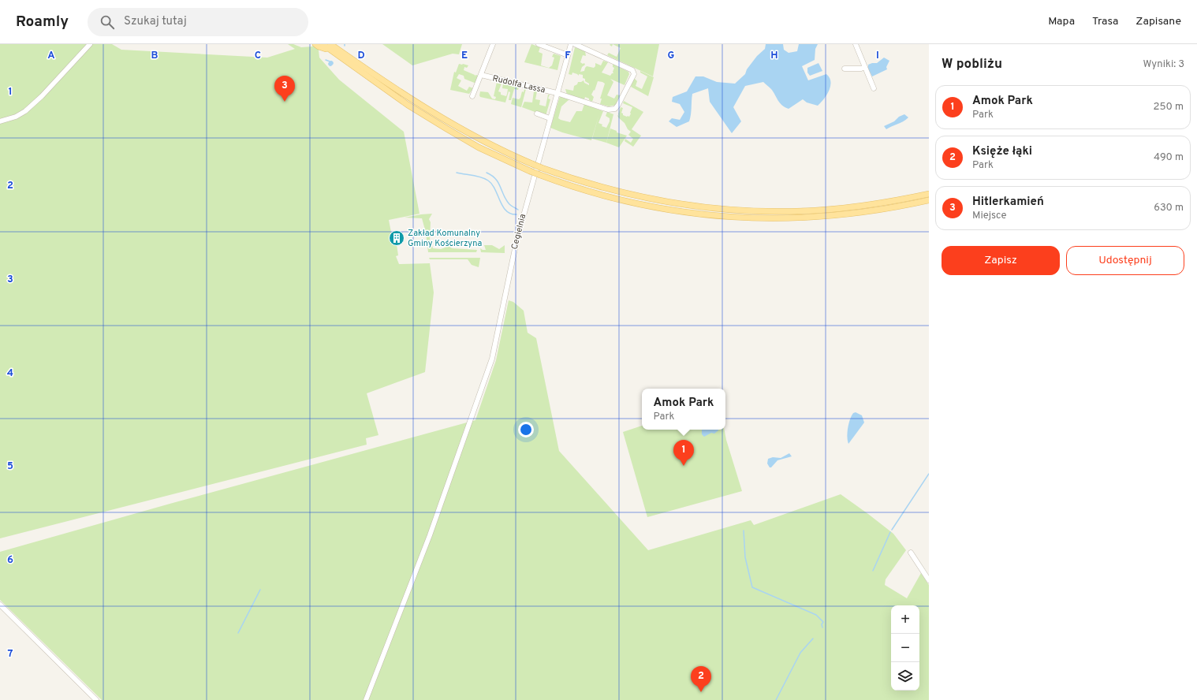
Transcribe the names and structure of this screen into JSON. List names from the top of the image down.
{
  "streets": {
    "street": ["Rudolfa Lassa", "Cegielnia"]
  },
  "crossings": [
    ["Rudolfa Lassa", "Cegielnia"]
  ],
  "places": {
    "building": ["Zakład Komunalny Gminy Kościerzyna"]
  },
  "page": {
    "header": "Roamly",
    "search": "Szukaj tutaj",
    "nav": ["Mapa", "Trasa", "Zapisane"],
    "heading": ["W pobliżu", "Wyniki: 3"],
    "pins": ["3", "1", "2"],
    "list": [
      {
        "mark": "1",
        "name": "Amok Park",
        "note": "Park",
        "value": "250 m"
      },
      {
        "mark": "2",
        "name": "Księże łąki",
        "note": "Park",
        "value": "490 m"
      },
      {
        "mark": "3",
        "name": "Hitlerkamień",
        "note": "Miejsce",
        "value": "630 m"
      }
    ],
    "buttons": ["Zapisz", "Udostępnij"],
    "popup": ["Amok Park", "Park"],
    "map_buttons": ["+", "−"]
  },
  "grid": {
    "columns": [
      "A",
      "B",
      "C",
      "D",
      "E",
      "F",
      "G",
      "H",
      "I"
    ],
    "rows": [
      "1",
      "2",
      "3",
      "4",
      "5",
      "6",
      "7"
    ]
  }
}
